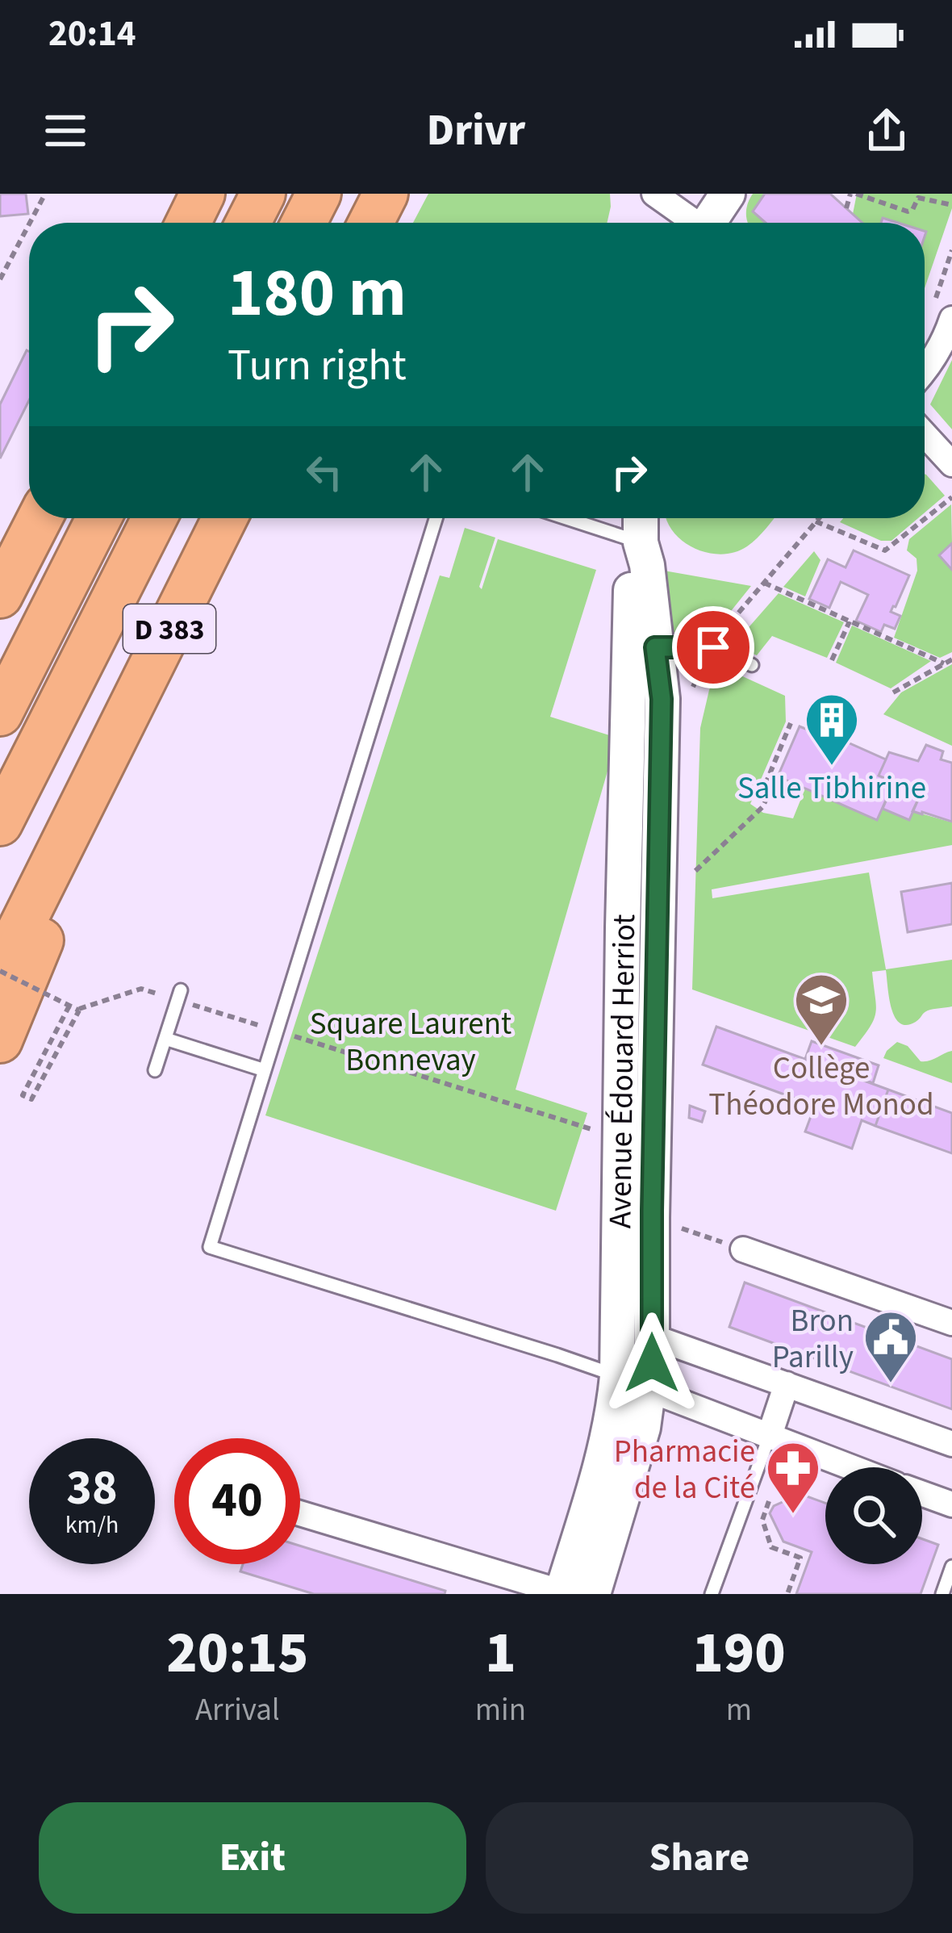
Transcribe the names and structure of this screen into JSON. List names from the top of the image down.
{
  "streets": {
    "highway": ["D 383"],
    "street": ["Avenue Édouard Herriot"]
  },
  "parks": ["Square Laurent Bonnevay"],
  "places": {
    "building": ["Salle Tibhirine"],
    "school or university": ["Collège Théodore Monod"],
    "public building": ["Bron Parilly"],
    "pharmacy": ["Pharmacie de la Cité"]
  },
  "page": {
    "status": "20:14",
    "header": "Drivr",
    "turn": ["180 m", "Turn right"],
    "speed": "38 km/h",
    "limit": "40",
    "eta": [
      "20:15",
      "Arrival",
      "1",
      "min",
      "190",
      "m"
    ],
    "buttons": ["Exit", "Share"]
  }
}
